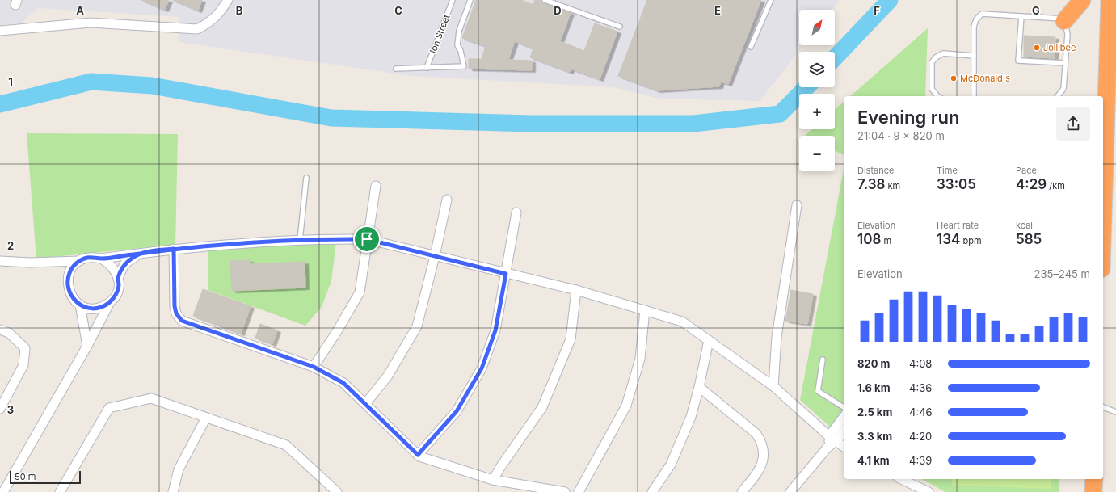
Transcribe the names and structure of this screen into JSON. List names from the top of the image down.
{
  "streets": {
    "lane": ["Ion Street"]
  },
  "places": ["Jollibee", "McDonald's"],
  "scale_bar": "50 m",
  "north": "top right",
  "page": {
    "map_buttons": ["+", "−"],
    "heading": ["Evening run", "21:04 · 9 × 820 m"],
    "stats": [
      ["Distance", "7.38 km"],
      ["Time", "33:05"],
      ["Pace", "4:29 /km"],
      ["Elevation", "108 m"],
      ["Heart rate", "134 bpm"],
      ["kcal", "585"]
    ],
    "chart": ["Elevation", "235–245 m"],
    "list": [
      {
        "name": "820 m",
        "note": "4:08"
      },
      {
        "name": "1.6 km",
        "note": "4:36"
      },
      {
        "name": "2.5 km",
        "note": "4:46"
      },
      {
        "name": "3.3 km",
        "note": "4:20"
      },
      {
        "name": "4.1 km",
        "note": "4:39"
      }
    ],
    "scale": "50 m"
  },
  "grid": {
    "columns": [
      "A",
      "B",
      "C",
      "D",
      "E",
      "F",
      "G"
    ],
    "rows": ["1", "2", "3"]
  }
}
